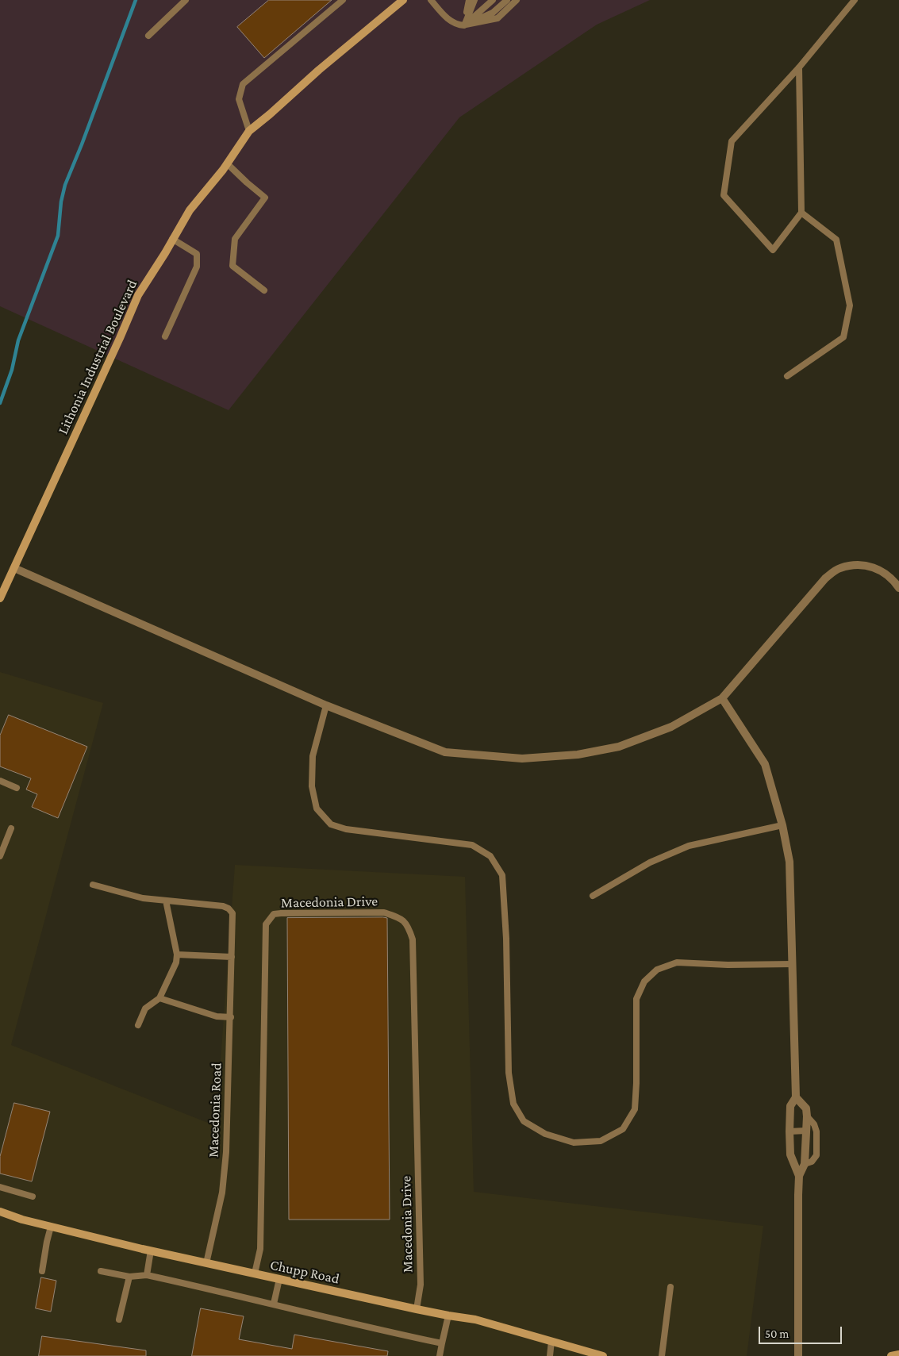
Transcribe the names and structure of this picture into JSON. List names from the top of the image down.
{
  "streets": {
    "main road": ["Lithonia Industrial Boulevard", "Chupp Road"],
    "lane": ["Macedonia Drive", "Macedonia Road"]
  },
  "crossings": [
    ["Macedonia Drive", "Chupp Road"],
    ["Macedonia Road", "Chupp Road"]
  ],
  "scale_bar": "50 m"
}
